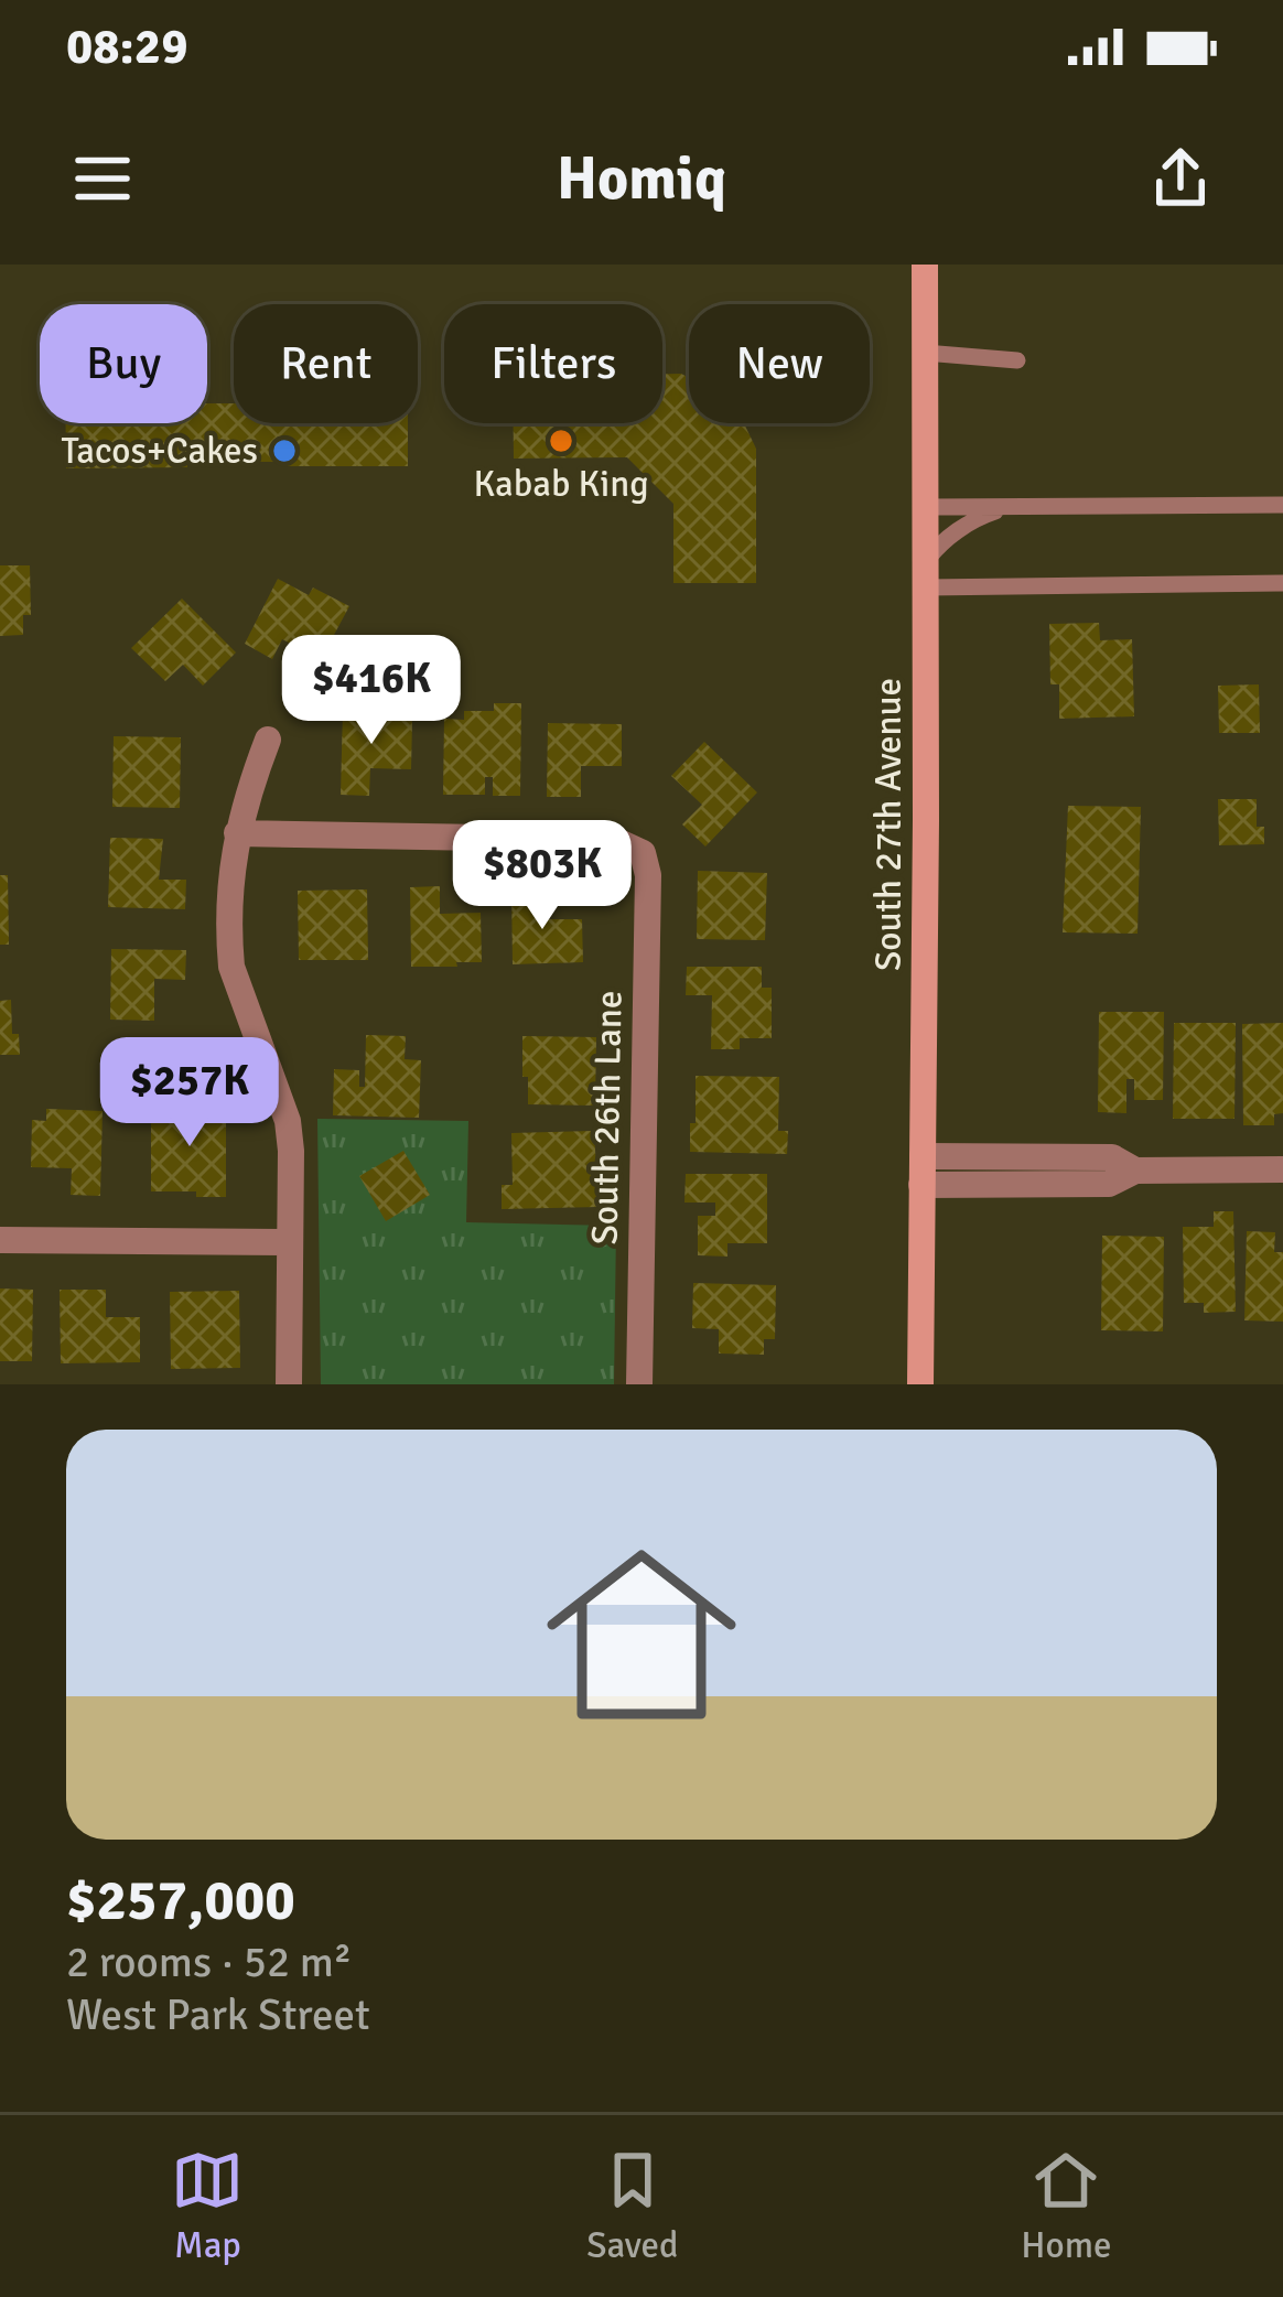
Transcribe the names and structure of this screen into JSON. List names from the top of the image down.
{
  "streets": {
    "main road": ["South 27th Avenue"],
    "street": ["South 26th Lane"]
  },
  "places": ["Kabab King", "Tacos+Cakes"],
  "page": {
    "status": "08:29",
    "header": "Homiq",
    "chip": [
      "Buy",
      "Rent",
      "Filters",
      "New"
    ],
    "price": ["$416K", "$803K", "$257K"],
    "list": [
      {
        "name": "$257,000",
        "note": "2 rooms · 52 m² · West Park Street"
      }
    ],
    "tabs": ["Map", "Saved", "Home"]
  }
}
